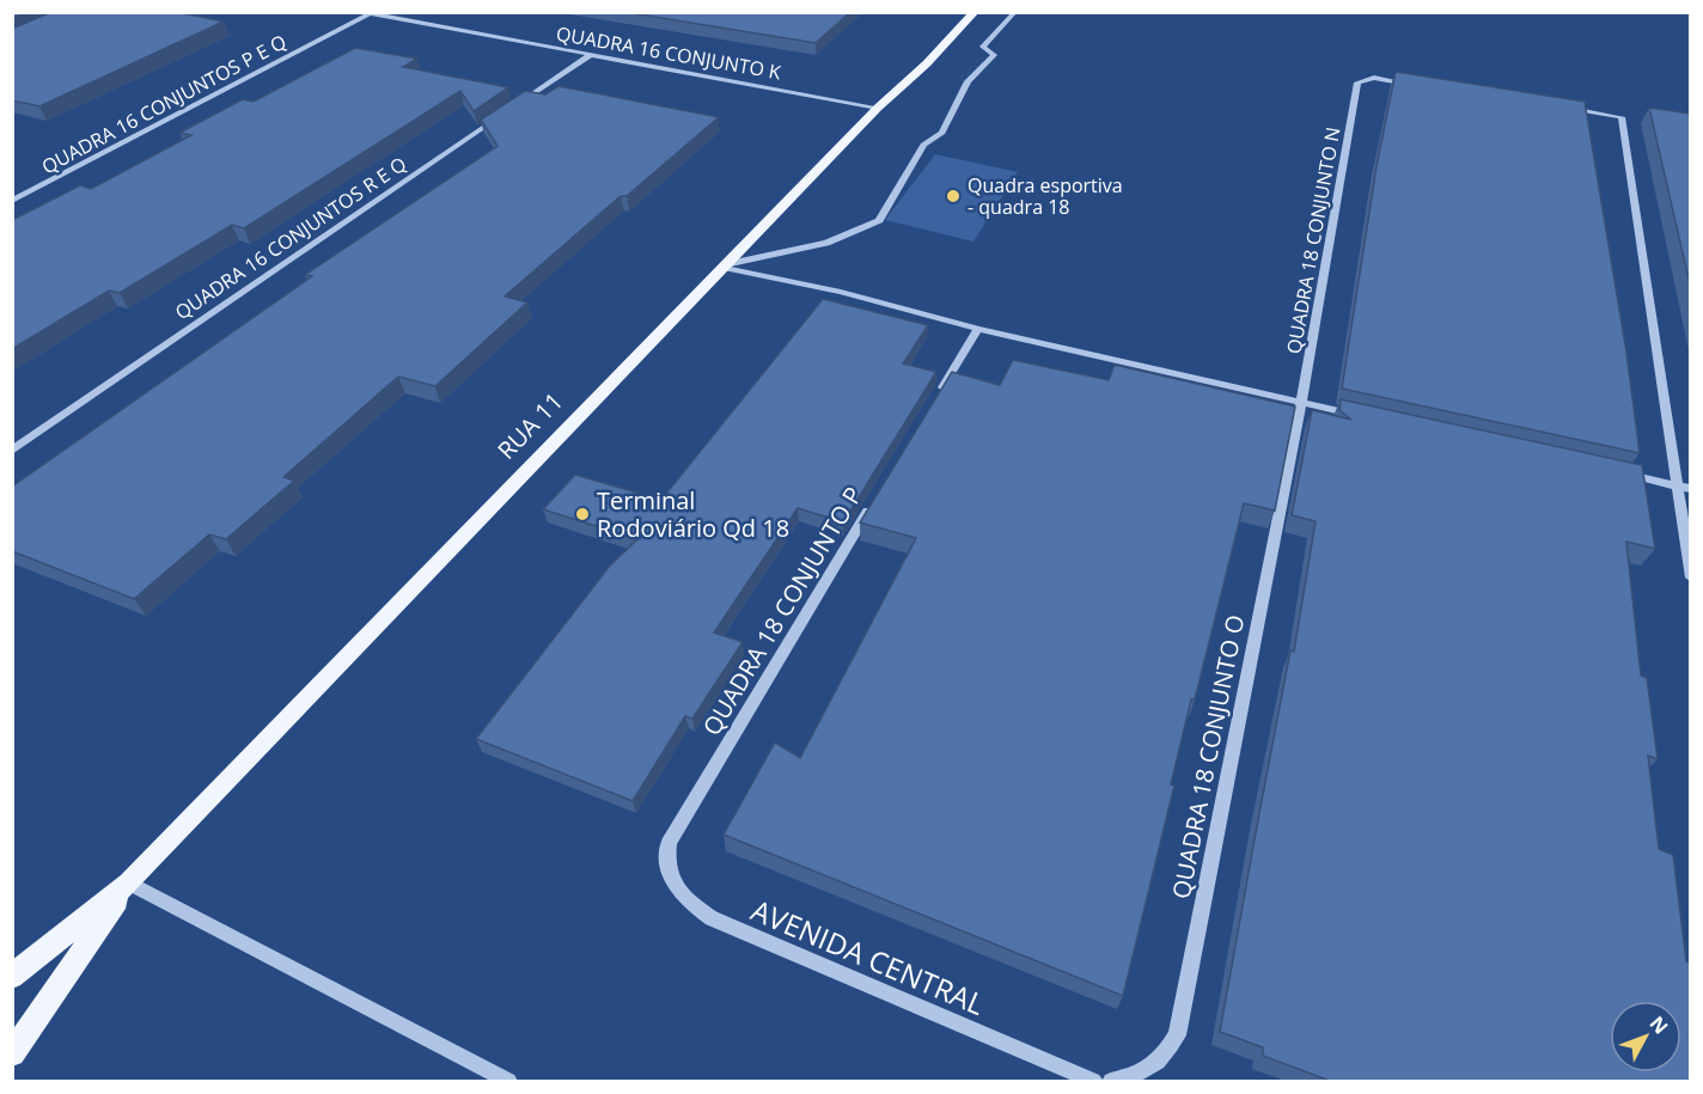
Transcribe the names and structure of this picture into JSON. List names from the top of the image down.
{
  "streets": {
    "main road": ["RUA 11"],
    "street": [
      "QUADRA 16 CONJUNTO K",
      "QUADRA 16 CONJUNTOS P E Q",
      "QUADRA 16 CONJUNTOS R E Q",
      "QUADRA 18 CONJUNTO N",
      "QUADRA 18 CONJUNTO P",
      "QUADRA 18 CONJUNTO O",
      "AVENIDA CENTRAL"
    ]
  },
  "crossings": [
    ["QUADRA 16 CONJUNTO K", "QUADRA 16 CONJUNTOS P E Q"],
    ["QUADRA 16 CONJUNTO K", "QUADRA 16 CONJUNTOS R E Q"],
    ["QUADRA 16 CONJUNTO K", "RUA 11"],
    ["QUADRA 18 CONJUNTO N", "QUADRA 18 CONJUNTO O"],
    ["QUADRA 18 CONJUNTO P", "AVENIDA CENTRAL"]
  ],
  "places": ["Quadra esportiva - quadra 18", "Terminal Rodoviário Qd 18"],
  "north": "top right"
}
